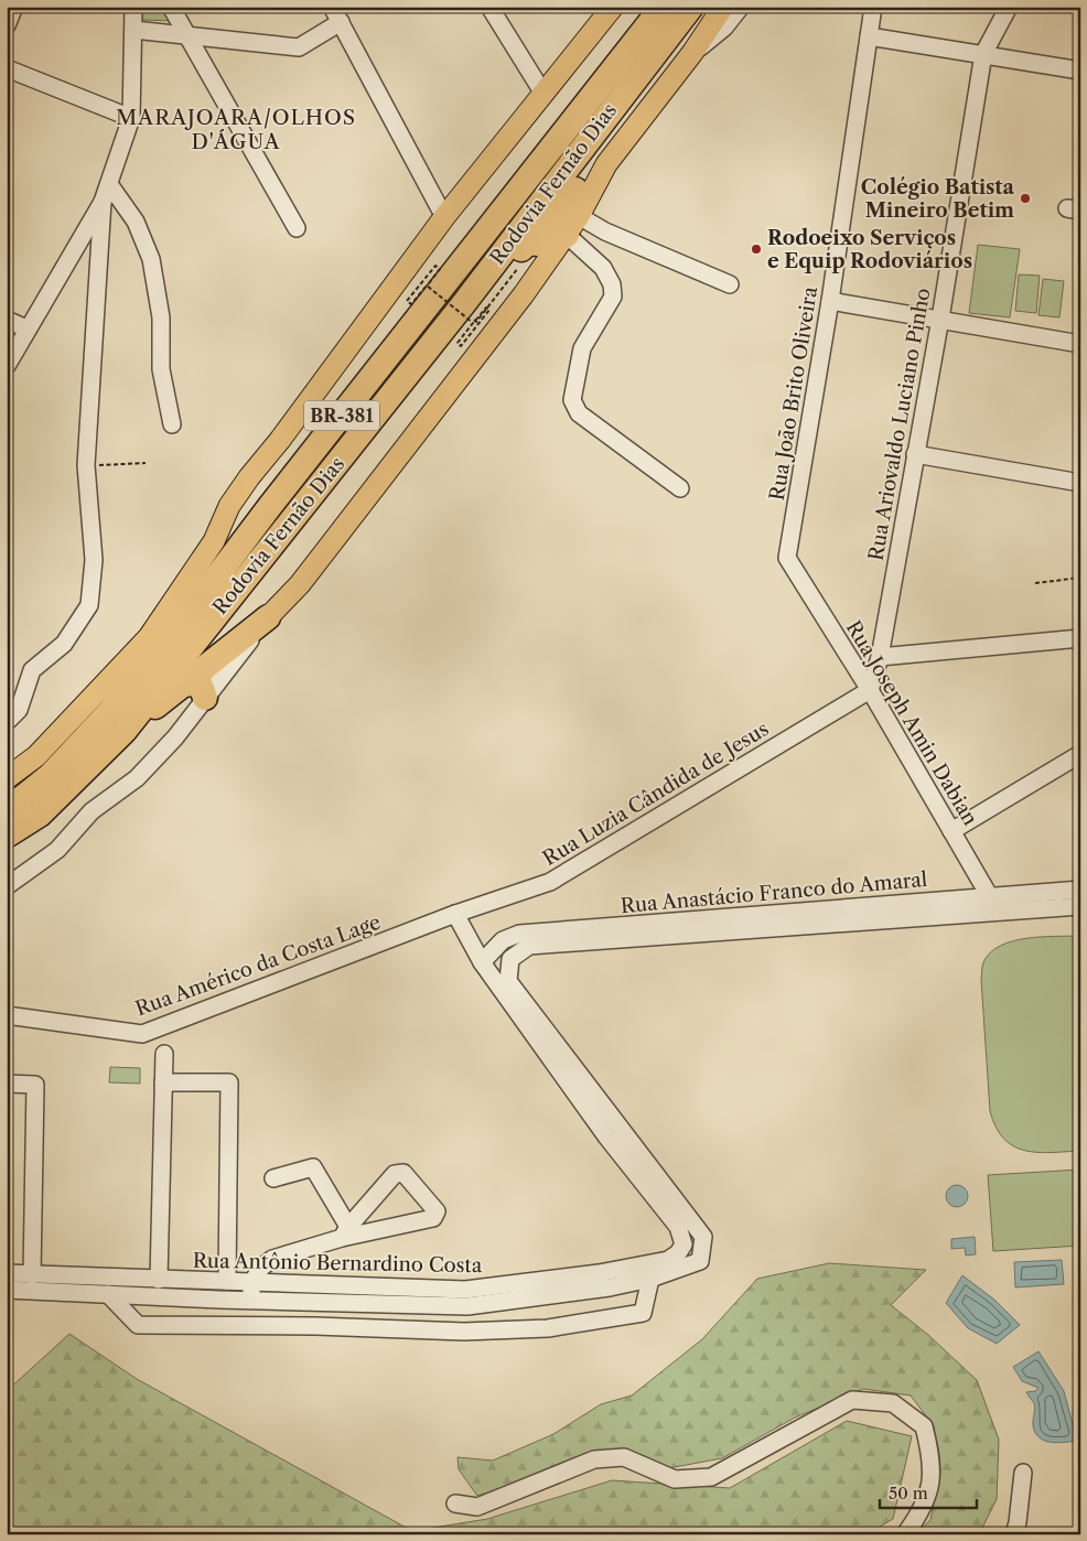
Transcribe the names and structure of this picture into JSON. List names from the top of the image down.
{
  "streets": {
    "highway": ["Rodovia Fernão Dias", "BR-381"],
    "street": [
      "Rua João Brito Oliveira",
      "Rua Ariovaldo Luciano Pinho",
      "Rua Joseph Amin Dabian",
      "Rua Luzia Cândida de Jesus",
      "Rua Anastácio Franco do Amaral",
      "Rua Américo da Costa Lage",
      "Rua Antônio Bernardino Costa"
    ]
  },
  "crossings": [
    ["Rodovia Fernão Dias", "BR-381"],
    ["Rua João Brito Oliveira", "Rua Joseph Amin Dabian"],
    ["Rua Ariovaldo Luciano Pinho", "Rua Joseph Amin Dabian"],
    ["Rua Ariovaldo Luciano Pinho", "Rua Luzia Cândida de Jesus"],
    ["Rua Joseph Amin Dabian", "Rua Luzia Cândida de Jesus"],
    ["Rua Joseph Amin Dabian", "Rua Anastácio Franco do Amaral"],
    ["Rua Luzia Cândida de Jesus", "Rua Américo da Costa Lage"],
    ["Rua Luzia Cândida de Jesus", "Rua Antônio Bernardino Costa"],
    ["Rua Anastácio Franco do Amaral", "Rua Antônio Bernardino Costa"],
    ["Rua Américo da Costa Lage", "Rua Antônio Bernardino Costa"]
  ],
  "districts": ["MARAJOARA/OLHOS D'ÁGUA"],
  "places": ["Colégio Batista Mineiro Betim", "Rodoeixo Serviços e Equip Rodoviários"],
  "scale_bar": "50 m"
}
